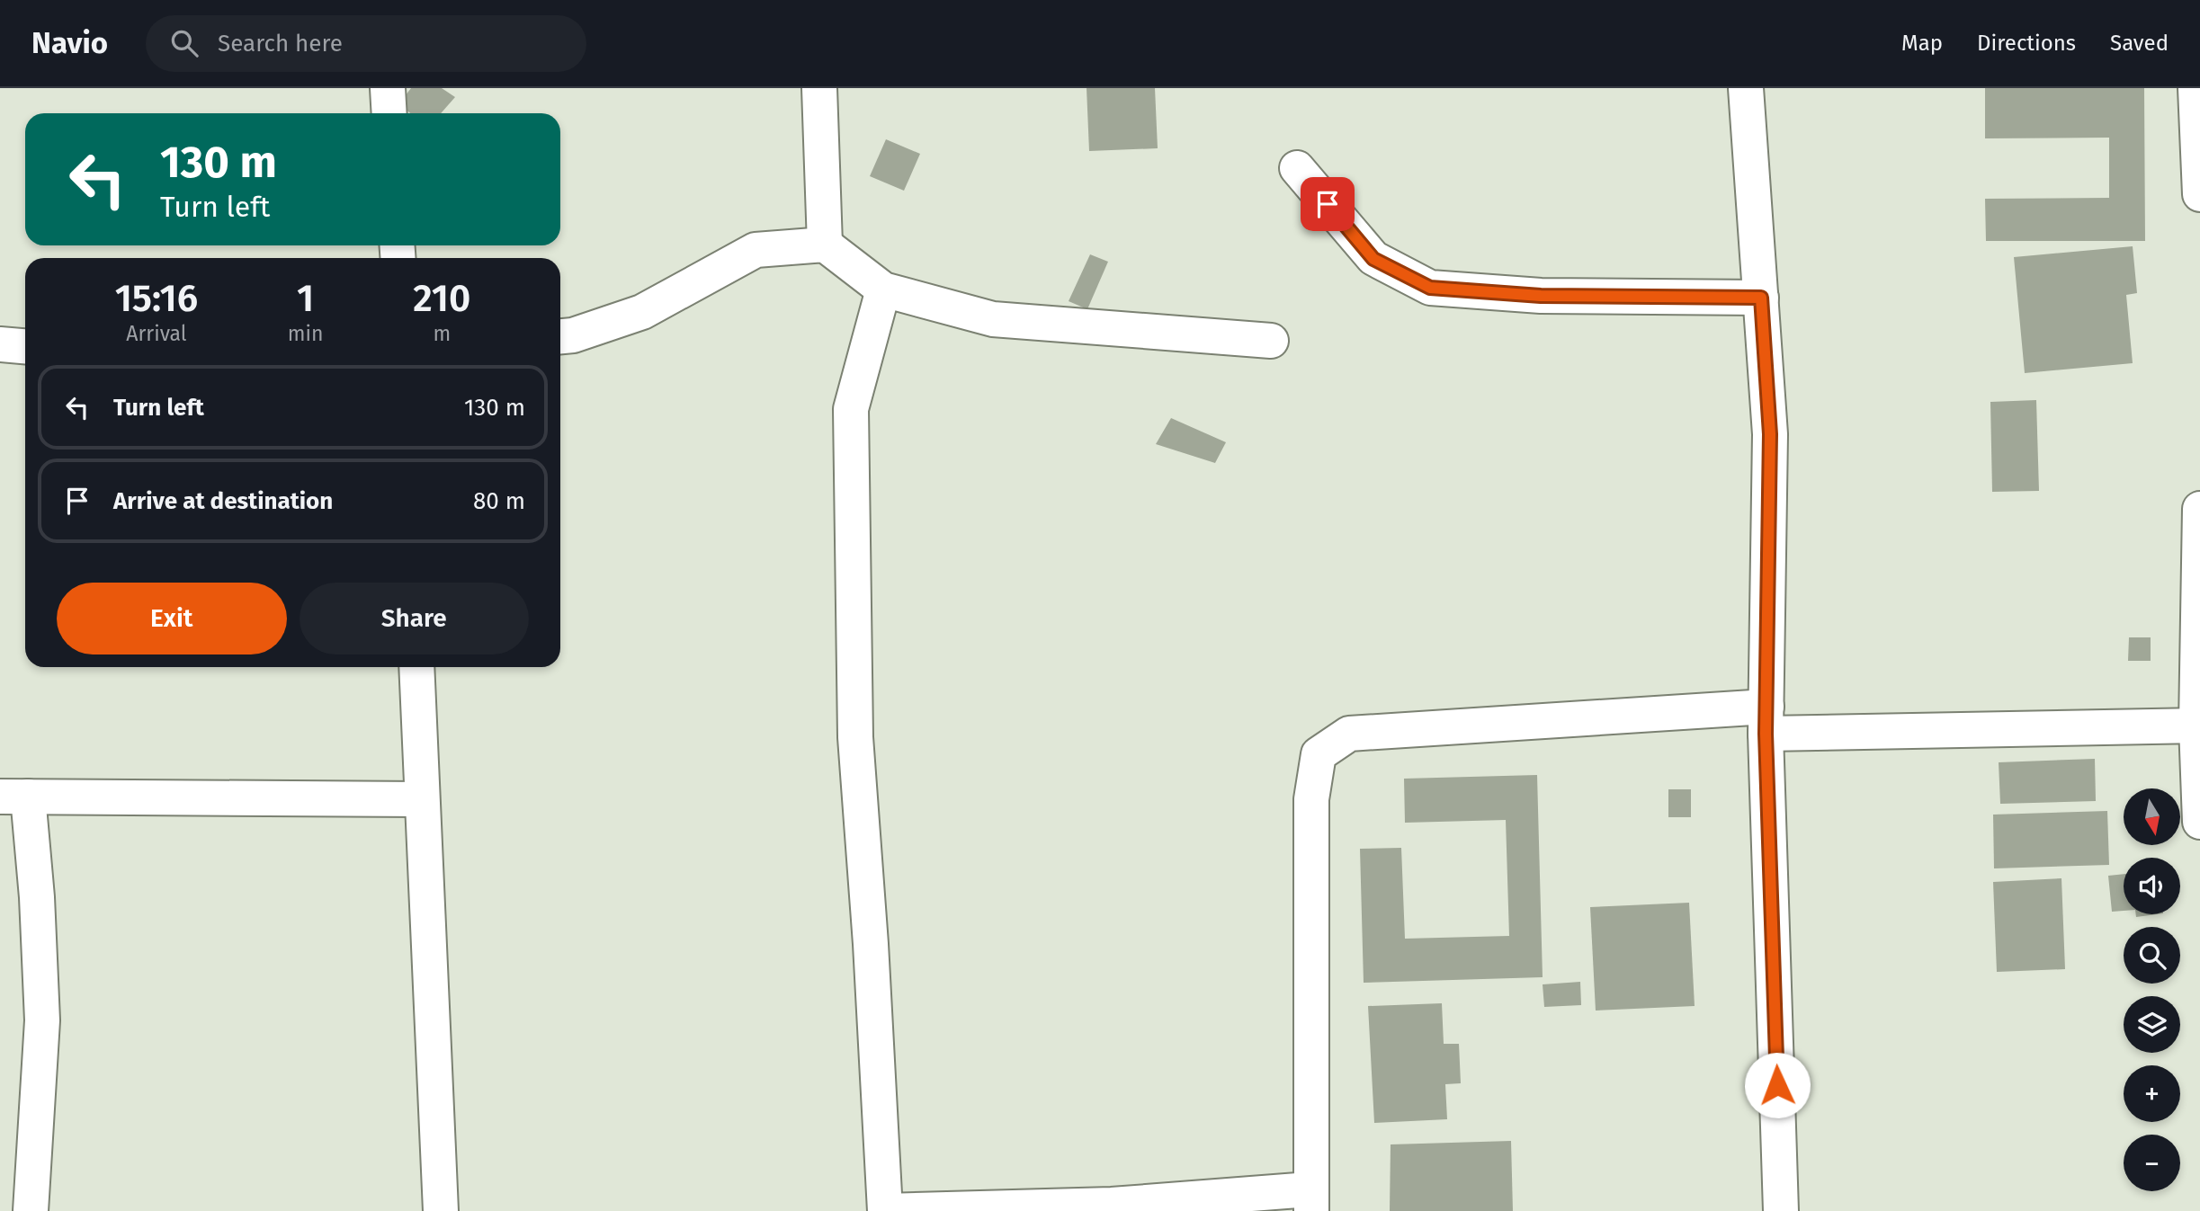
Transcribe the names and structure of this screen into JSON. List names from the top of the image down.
{
  "north": "bottom",
  "page": {
    "header": "Navio",
    "search": "Search here",
    "nav": ["Map", "Directions", "Saved"],
    "turn": ["130 m", "Turn left"],
    "eta": [
      "15:16",
      "Arrival",
      "1",
      "min",
      "210",
      "m"
    ],
    "list": [
      {
        "name": "Turn left",
        "value": "130 m"
      },
      {
        "name": "Arrive at destination",
        "value": "80 m"
      }
    ],
    "buttons": ["Exit", "Share"],
    "map_buttons": ["+", "−"]
  }
}
